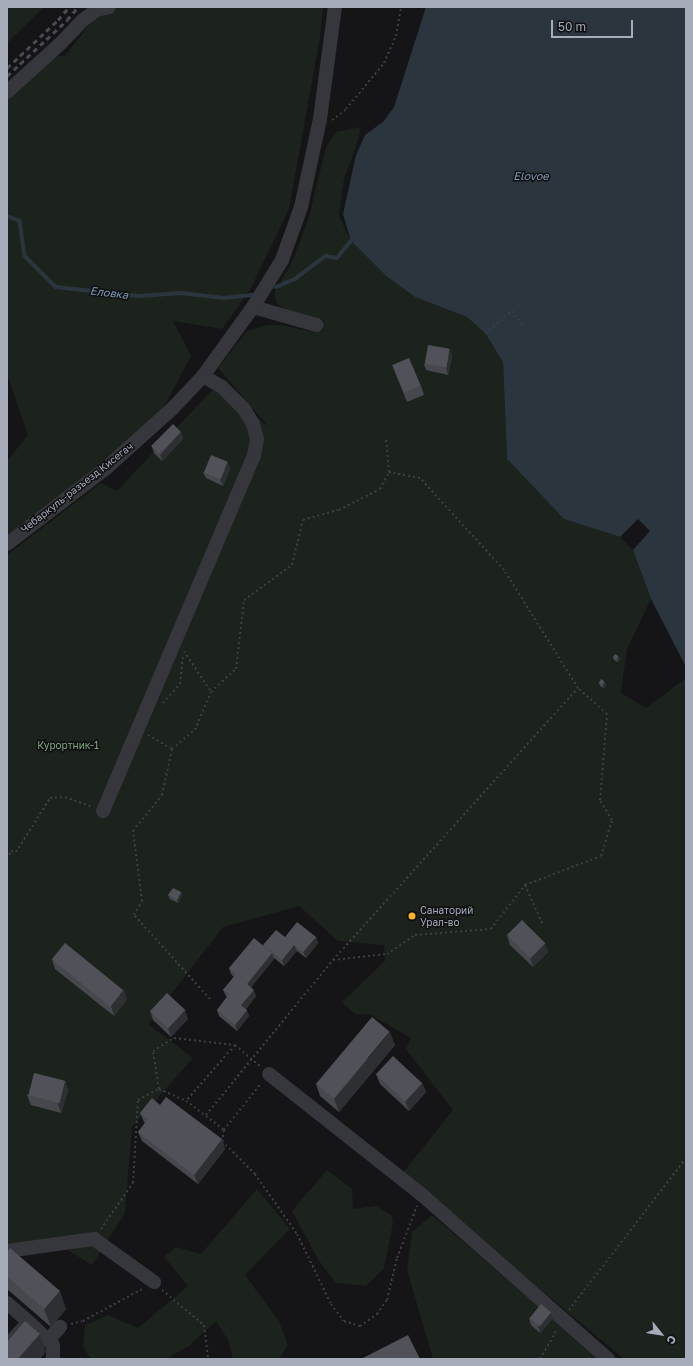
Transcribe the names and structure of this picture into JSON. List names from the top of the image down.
{
  "streets": {
    "street": ["Чебаркуль-разъезд Кисегач"]
  },
  "water": ["Elovoe", "Еловка"],
  "parks": ["Курортник-1"],
  "places": ["Санаторий Урал-во"],
  "scale_bar": "50 m",
  "north": "bottom right"
}
